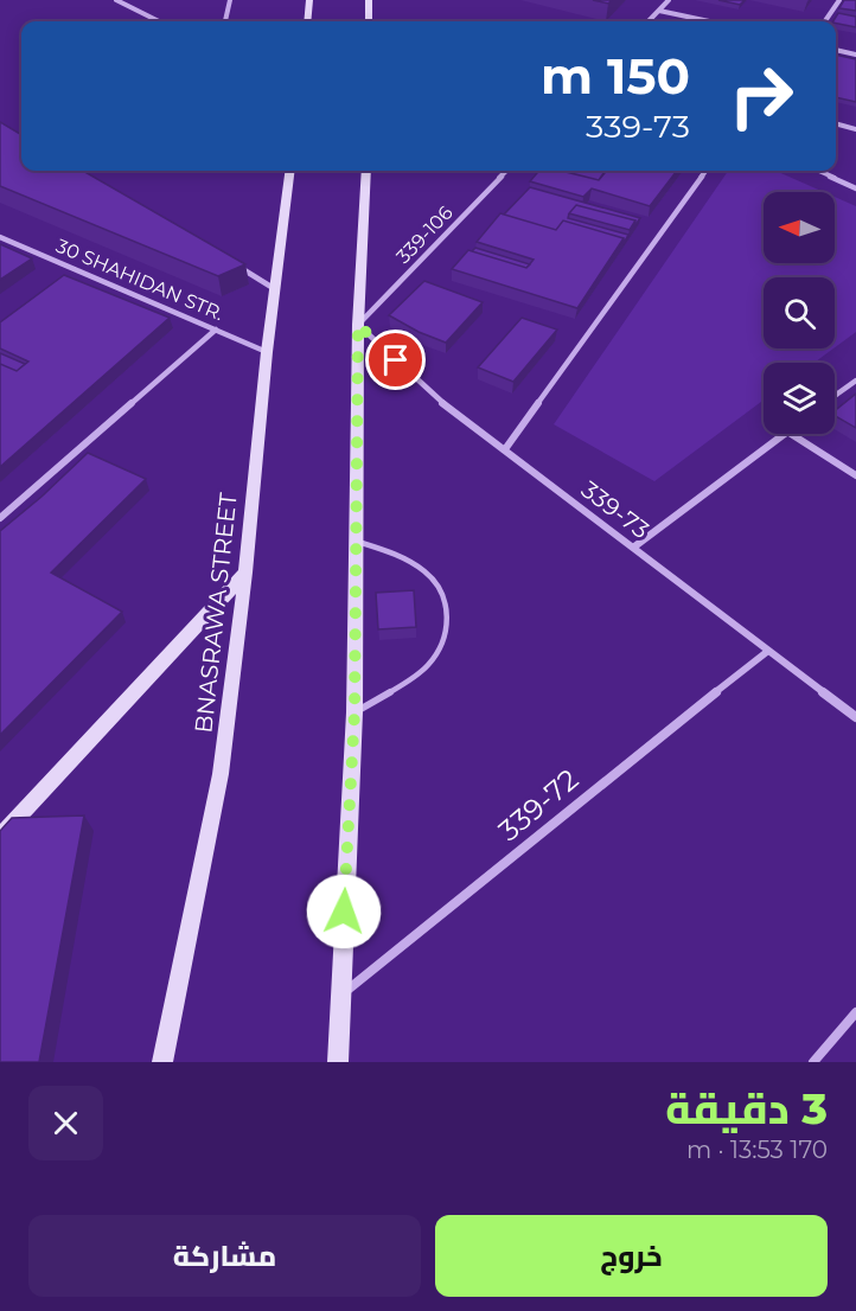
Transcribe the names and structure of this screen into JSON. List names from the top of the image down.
{
  "streets": {
    "main road": ["BNASRAWA STREET"],
    "street": [
      "339-106",
      "30 SHAHIDAN STR.",
      "339-73",
      "339-72"
    ]
  },
  "crossings": [
    ["339-106", "339-73"],
    ["30 SHAHIDAN STR.", "BNASRAWA STREET"],
    ["339-73", "339-72"]
  ],
  "north": "left",
  "page": {
    "turn": ["150 m", "339-73"],
    "heading": ["3 دقيقة", "170 m · 13:53"],
    "buttons": ["خروج", "مشاركة"]
  }
}
